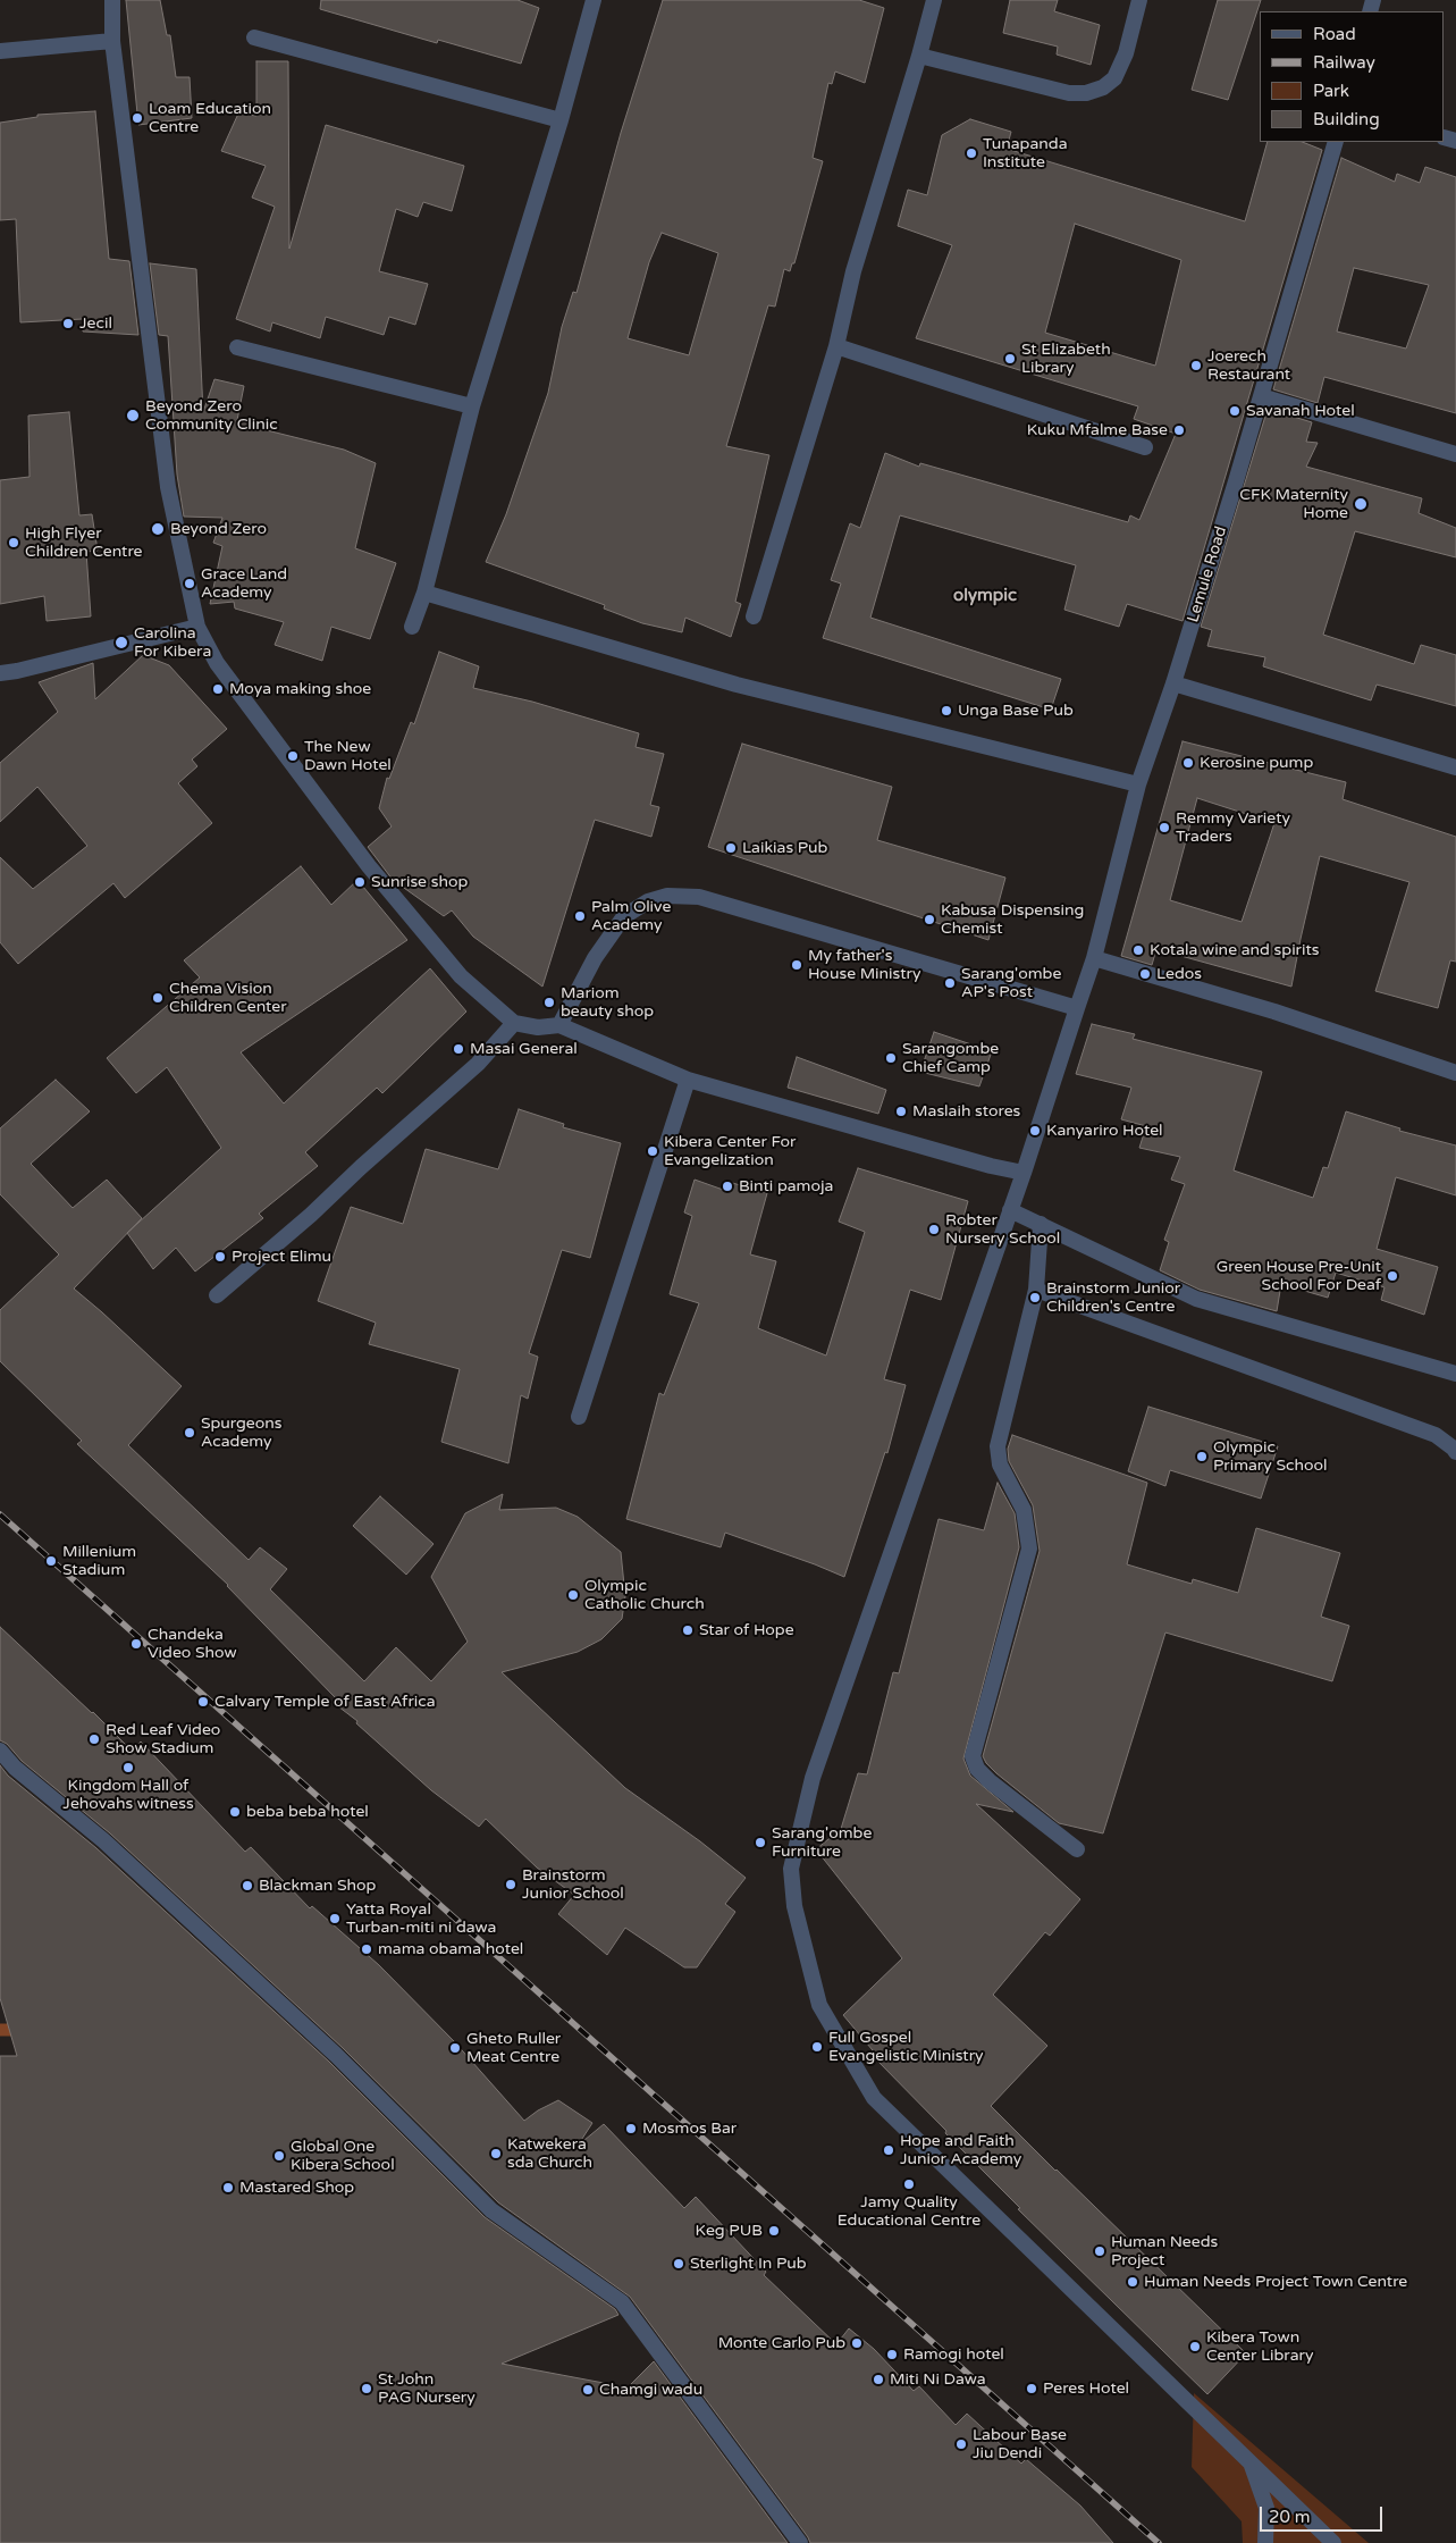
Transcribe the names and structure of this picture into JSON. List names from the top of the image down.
{
  "streets": {
    "street": ["Lemule Road"]
  },
  "districts": ["olympic"],
  "places": [
    "Loam Education Centre",
    "Tunapanda Institute",
    "Jecil",
    "St Elizabeth Library",
    "Joerech Restaurant",
    "Savanah Hotel",
    "Beyond Zero Community Clinic",
    "Kuku Mfalme Base",
    "CFK Maternity Home",
    "Beyond Zero",
    "High Flyer Children Centre",
    "Grace Land Academy",
    "Carolina For Kibera",
    "Moya making shoe",
    "Unga Base Pub",
    "The New Dawn Hotel",
    "Kerosine pump",
    "Remmy Variety Traders",
    "Laikias Pub",
    "Sunrise shop",
    "Palm Olive Academy",
    "Kabusa Dispensing Chemist",
    "Kotala wine and spirits",
    "My father's House Ministry",
    "Ledos",
    "Sarang'ombe AP's Post",
    "Chema Vision Children Center",
    "Mariom beauty shop",
    "Masai General",
    "Sarangombe Chief Camp",
    "Maslaih stores",
    "Kanyariro Hotel",
    "Kibera Center For Evangelization",
    "Binti pamoja",
    "Robter Nursery School",
    "Project Elimu",
    "Green House Pre-Unit School For Deaf",
    "Brainstorm Junior Children's Centre",
    "Spurgeons Academy",
    "Olympic Primary School",
    "Millenium Stadium",
    "Olympic Catholic Church",
    "Star of Hope",
    "Chandeka Video Show",
    "Calvary Temple of East Africa",
    "Red Leaf Video Show Stadium",
    "Kingdom Hall of Jehovahs witness",
    "beba beba hotel",
    "Sarang'ombe Furniture",
    "Brainstorm Junior School",
    "Blackman Shop",
    "Yatta Royal Turban-miti ni dawa",
    "mama obama hotel",
    "Full Gospel Evangelistic Ministry",
    "Gheto Ruller Meat Centre",
    "Mosmos Bar",
    "Hope and Faith Junior Academy",
    "Katwekera sda Church",
    "Global One Kibera School",
    "Jamy Quality Educational Centre",
    "Mastared Shop",
    "Keg PUB",
    "Human Needs Project",
    "Sterlight In Pub",
    "Human Needs Project Town Centre",
    "Monte Carlo Pub",
    "Kibera Town Center Library",
    "Ramogi hotel",
    "Miti Ni Dawa",
    "St John PAG Nursery",
    "Peres Hotel",
    "Chamgi wadu",
    "Labour Base Jiu Dendi"
  ],
  "legend": [
    "Road",
    "Railway",
    "Park",
    "Building"
  ],
  "scale_bar": "20 m"
}
